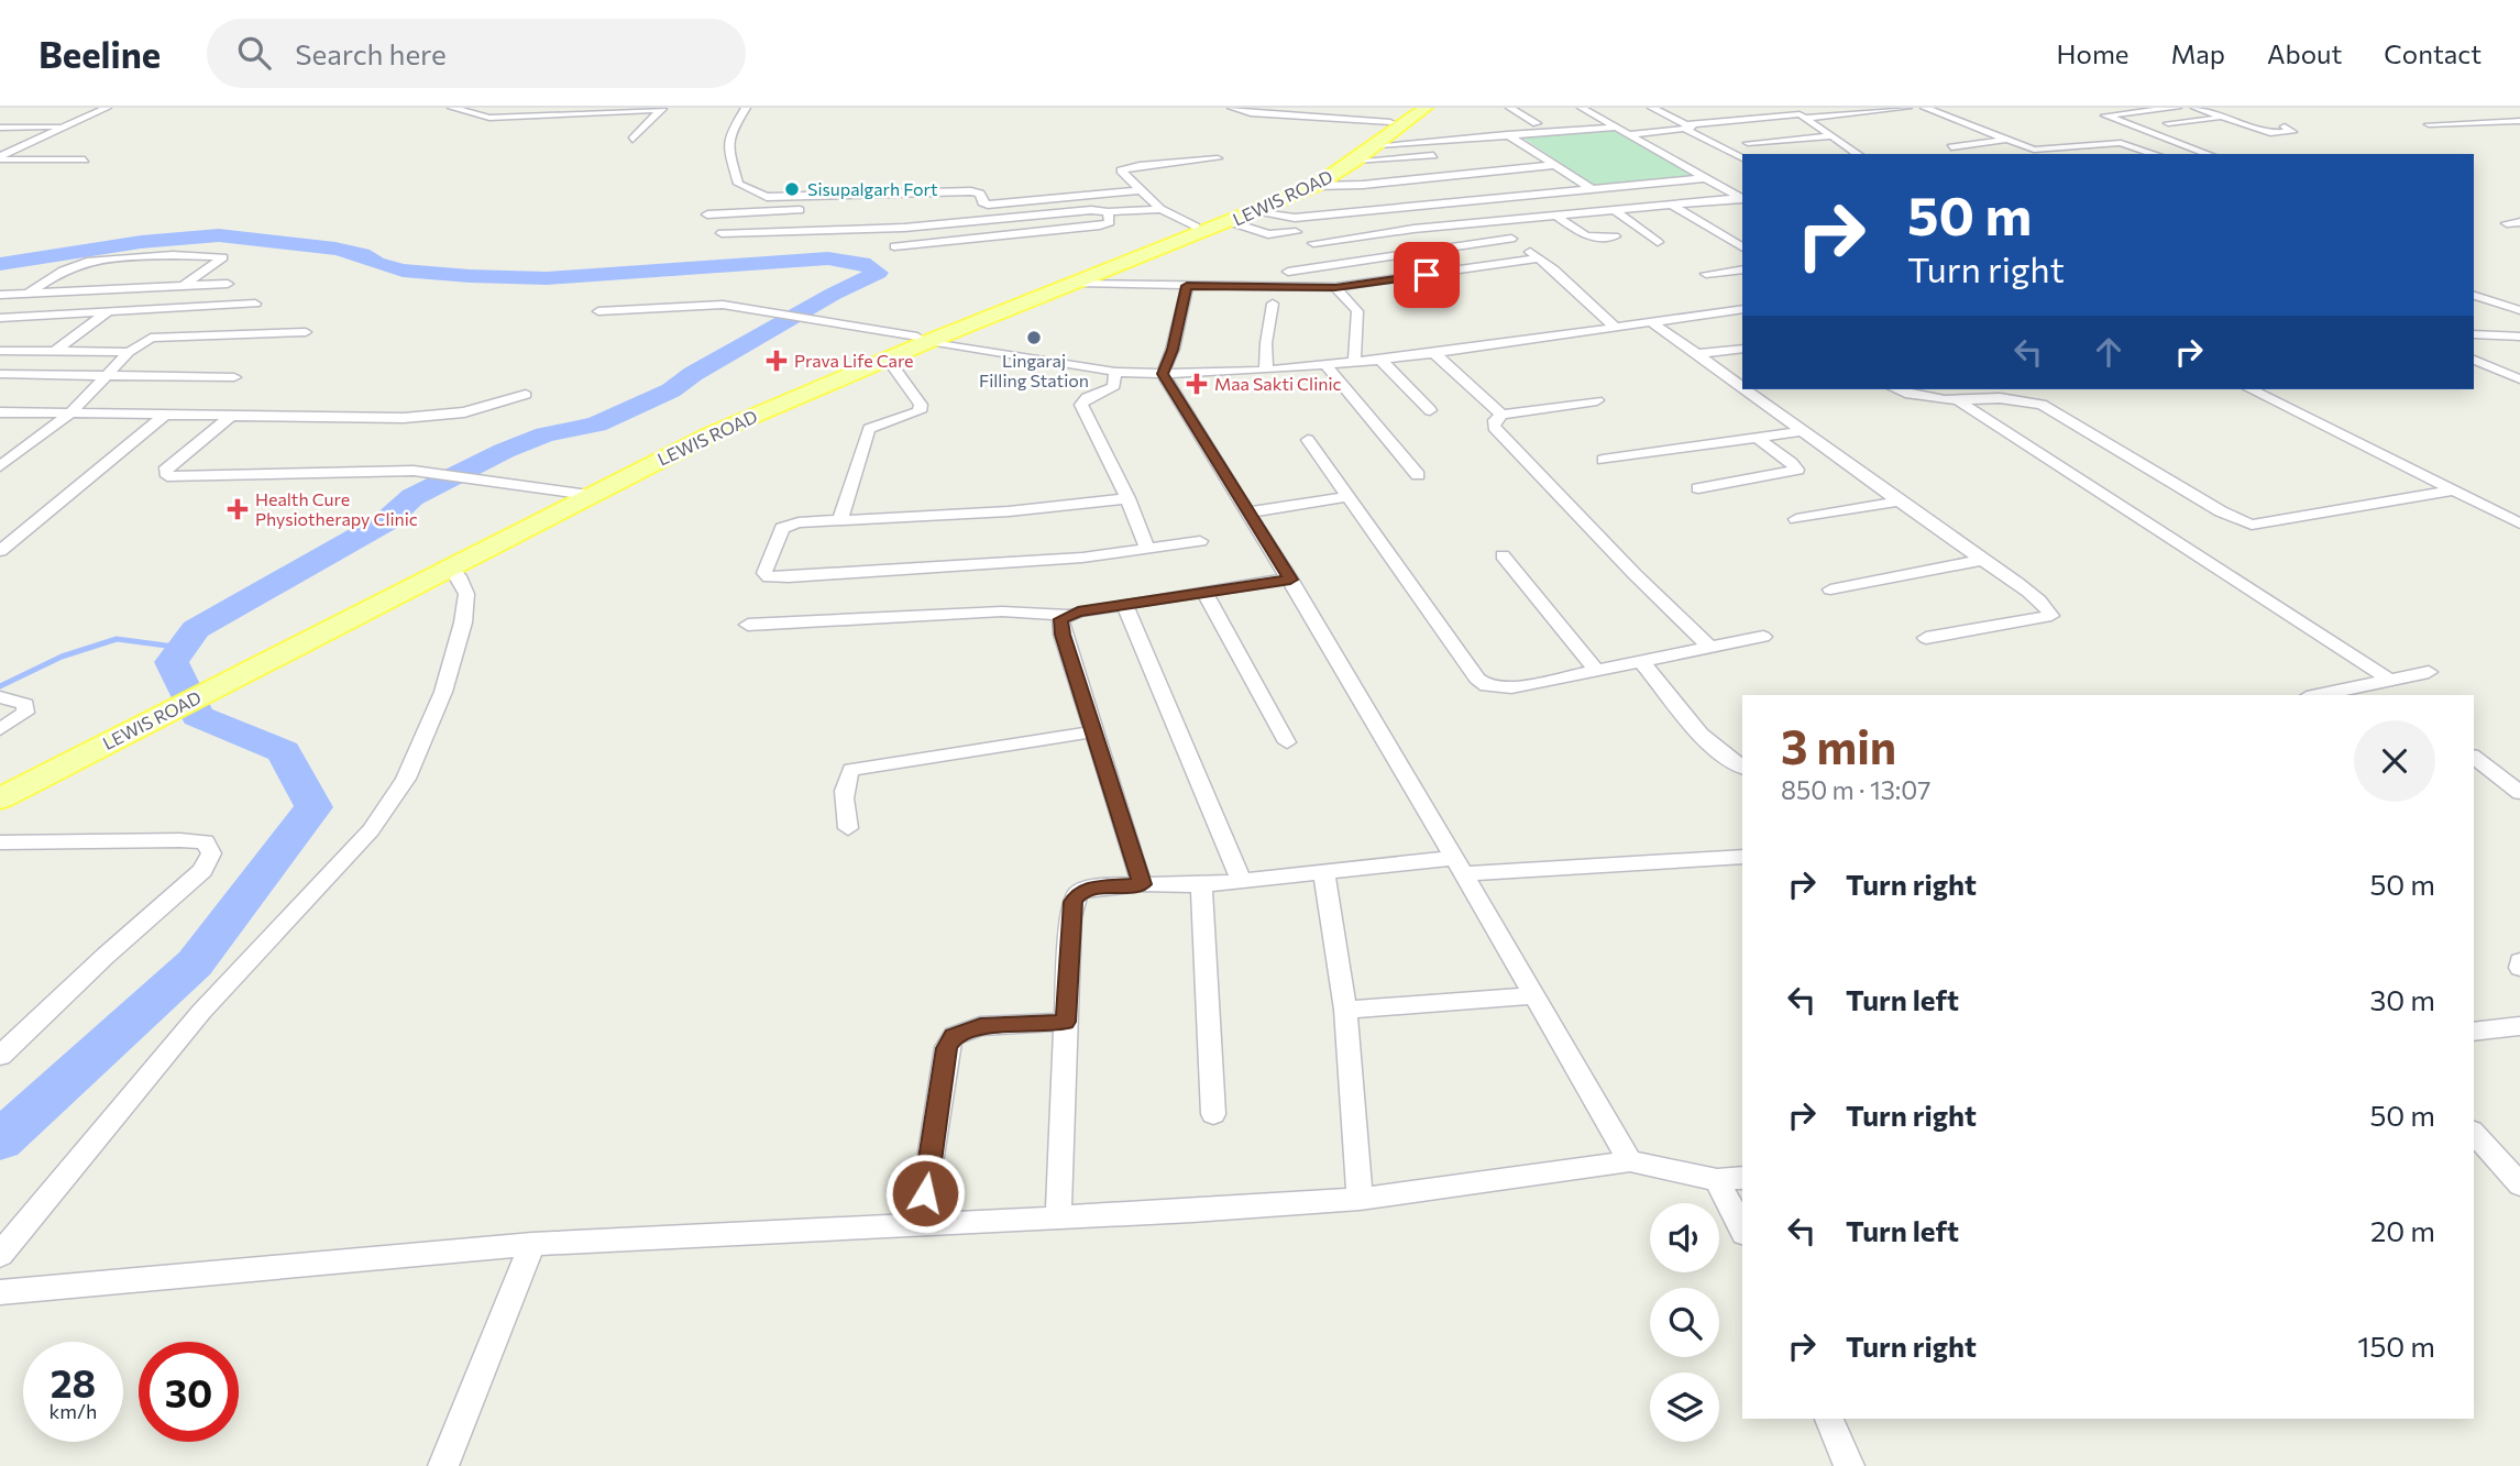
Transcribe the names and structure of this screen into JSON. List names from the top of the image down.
{
  "streets": {
    "main road": ["LEWIS ROAD"]
  },
  "places": {
    "other": ["Sisupalgarh Fort", "Lingaraj Filling Station"],
    "health": ["Prava Life Care", "Maa Sakti Clinic", "Health Cure Physiotherapy Clinic"]
  },
  "page": {
    "header": "Beeline",
    "search": "Search here",
    "nav": [
      "Home",
      "Map",
      "About",
      "Contact"
    ],
    "turn": ["50 m", "Turn right"],
    "heading": ["3 min", "850 m · 13:07"],
    "list": [
      {
        "name": "Turn right",
        "value": "50 m"
      },
      {
        "name": "Turn left",
        "value": "30 m"
      },
      {
        "name": "Turn right",
        "value": "50 m"
      },
      {
        "name": "Turn left",
        "value": "20 m"
      },
      {
        "name": "Turn right",
        "value": "150 m"
      }
    ],
    "speed": "28 km/h",
    "limit": "30"
  }
}
